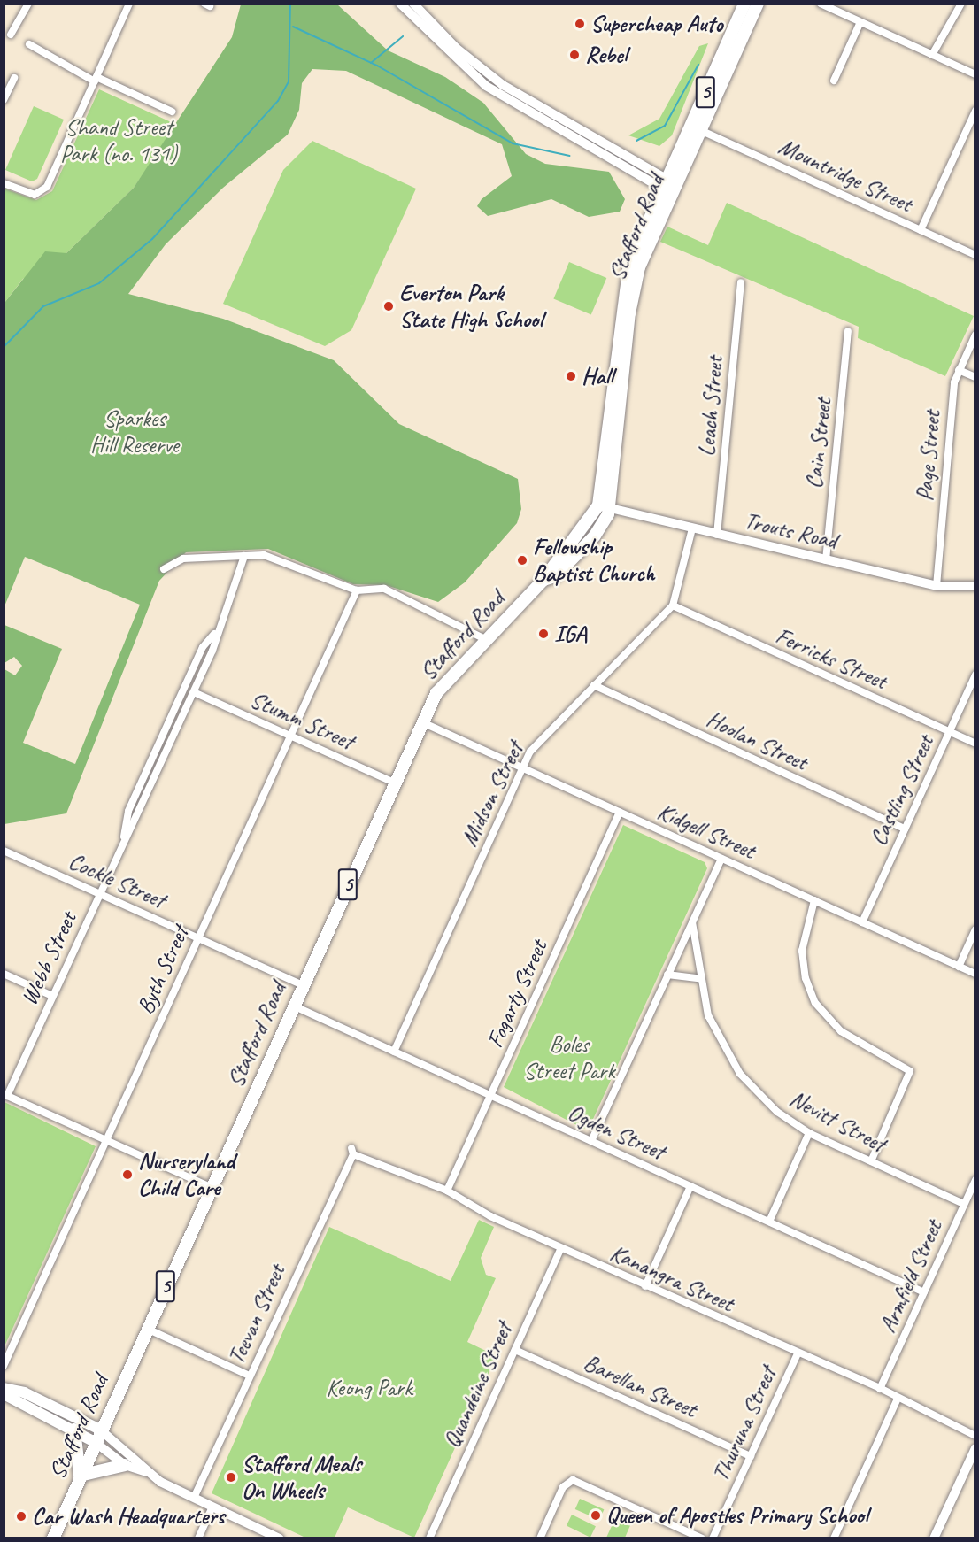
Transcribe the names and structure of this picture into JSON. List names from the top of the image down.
{
  "streets": {
    "highway": ["5", "Stafford Road"],
    "main road": ["Trouts Road"],
    "street": [
      "Mountridge Street",
      "Leach Street",
      "Cain Street",
      "Page Street",
      "Ferricks Street",
      "Stumm Street",
      "Hoolan Street",
      "Castling Street",
      "Midson Street",
      "Kidgell Street",
      "Cockle Street",
      "Webb Street",
      "Byth Street",
      "Fogarty Street",
      "Nevitt Street",
      "Ogden Street",
      "Armfield Street",
      "Kanangra Street",
      "Teevan Street",
      "Quandeine Street",
      "Barellan Street",
      "Thuruna Street"
    ]
  },
  "crossings": [
    ["Mountridge Street", "Stafford Road"],
    ["Stafford Road", "Trouts Road"],
    ["Stafford Road", "Stumm Street"],
    ["Stafford Road", "Kidgell Street"],
    ["Stafford Road", "Cockle Street"],
    ["Stafford Road", "Ogden Street"],
    ["Leach Street", "Trouts Road"],
    ["Cain Street", "Trouts Road"],
    ["Page Street", "Trouts Road"],
    ["Ferricks Street", "Castling Street"],
    ["Ferricks Street", "Midson Street"],
    ["Stumm Street", "Webb Street"],
    ["Stumm Street", "Byth Street"],
    ["Hoolan Street", "Castling Street"],
    ["Hoolan Street", "Midson Street"],
    ["Castling Street", "Kidgell Street"],
    ["Midson Street", "Kidgell Street"],
    ["Midson Street", "Ogden Street"],
    ["Kidgell Street", "Fogarty Street"],
    ["Cockle Street", "Webb Street"],
    ["Cockle Street", "Byth Street"],
    ["Fogarty Street", "Ogden Street"],
    ["Fogarty Street", "Kanangra Street"],
    ["Nevitt Street", "Armfield Street"],
    ["Ogden Street", "Armfield Street"],
    ["Armfield Street", "Kanangra Street"],
    ["Kanangra Street", "Teevan Street"],
    ["Kanangra Street", "Quandeine Street"],
    ["Kanangra Street", "Thuruna Street"],
    ["Quandeine Street", "Barellan Street"],
    ["Barellan Street", "Thuruna Street"]
  ],
  "parks": [
    "Shand Street Park (no. 131)",
    "Sparkes Hill Reserve",
    "Boles Street Park",
    "Keong Park"
  ],
  "places": [
    "Supercheap Auto",
    "Rebel",
    "Everton Park State High School",
    "Hall",
    "Fellowship Baptist Church",
    "IGA",
    "Nurseryland Child Care",
    "Stafford Meals On Wheels",
    "Queen of Apostles Primary School",
    "Car Wash Headquarters"
  ]
}
